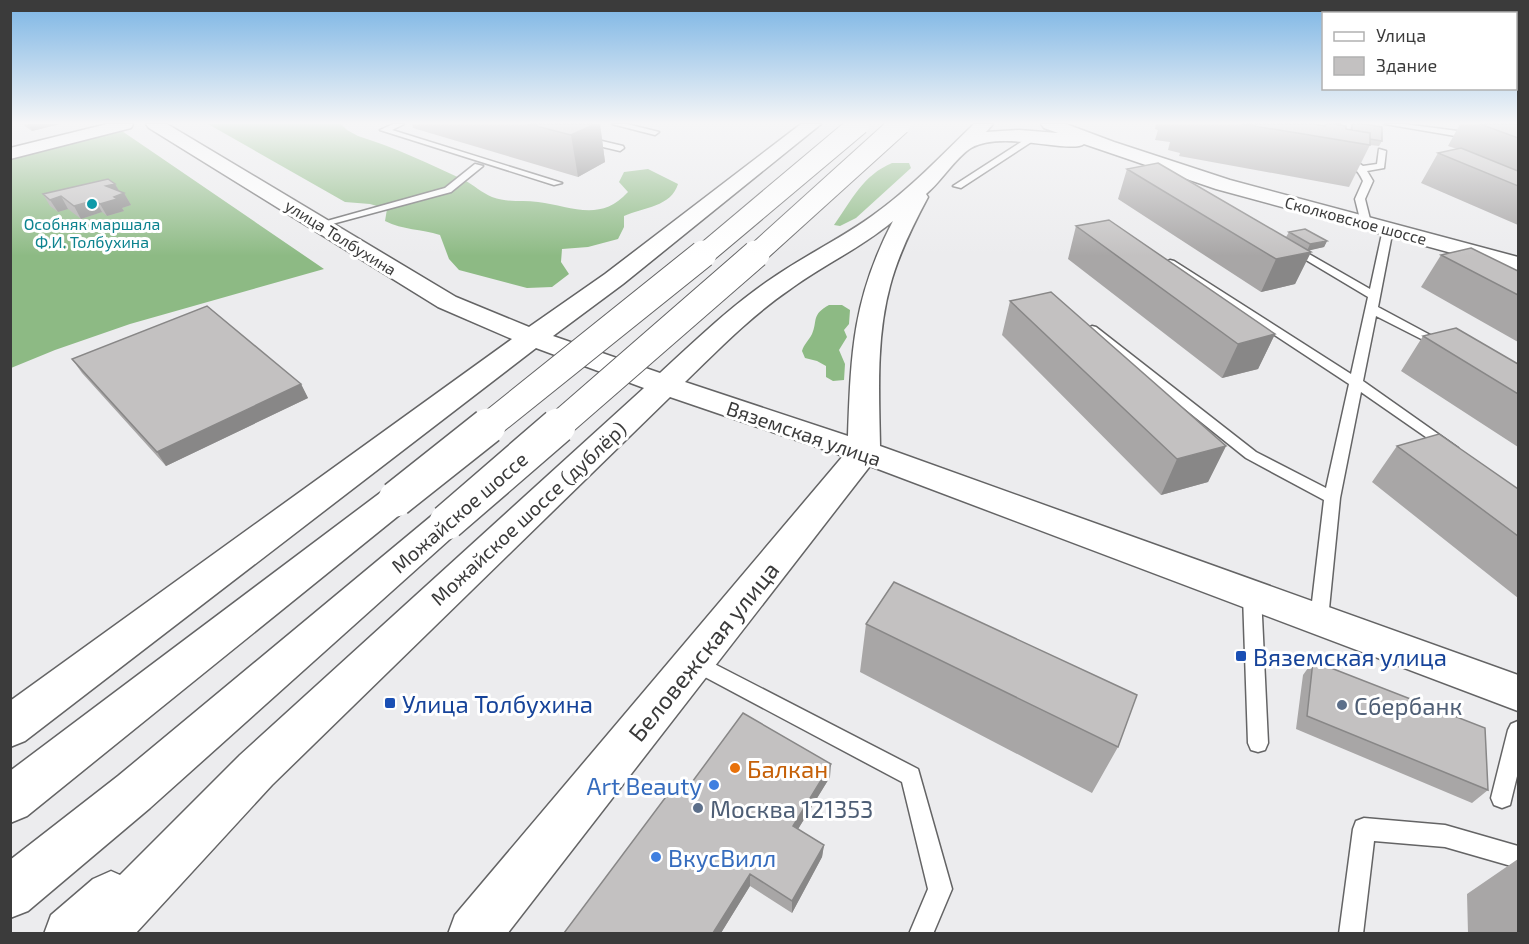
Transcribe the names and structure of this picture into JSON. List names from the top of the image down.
{
  "streets": {
    "main road": [
      "Сколковское шоссе",
      "улица Толбухина",
      "Вяземская улица",
      "Можайское шоссе",
      "Можайское шоссе (дублёр)",
      "Беловежская улица"
    ]
  },
  "crossings": [
    ["улица Толбухина", "Вяземская улица"],
    ["улица Толбухина", "Можайское шоссе (дублёр)"],
    ["Вяземская улица", "Можайское шоссе (дублёр)"],
    ["Вяземская улица", "Беловежская улица"]
  ],
  "places": {
    "other": [
      "Особняк маршала Ф.И. Толбухина",
      "Сбербанк",
      "Балкан",
      "Art Beauty",
      "Москва 121353",
      "ВкусВилл"
    ],
    "transit": ["Вяземская улица", "Улица Толбухина"]
  },
  "legend": ["Улица", "Здание"]
}
